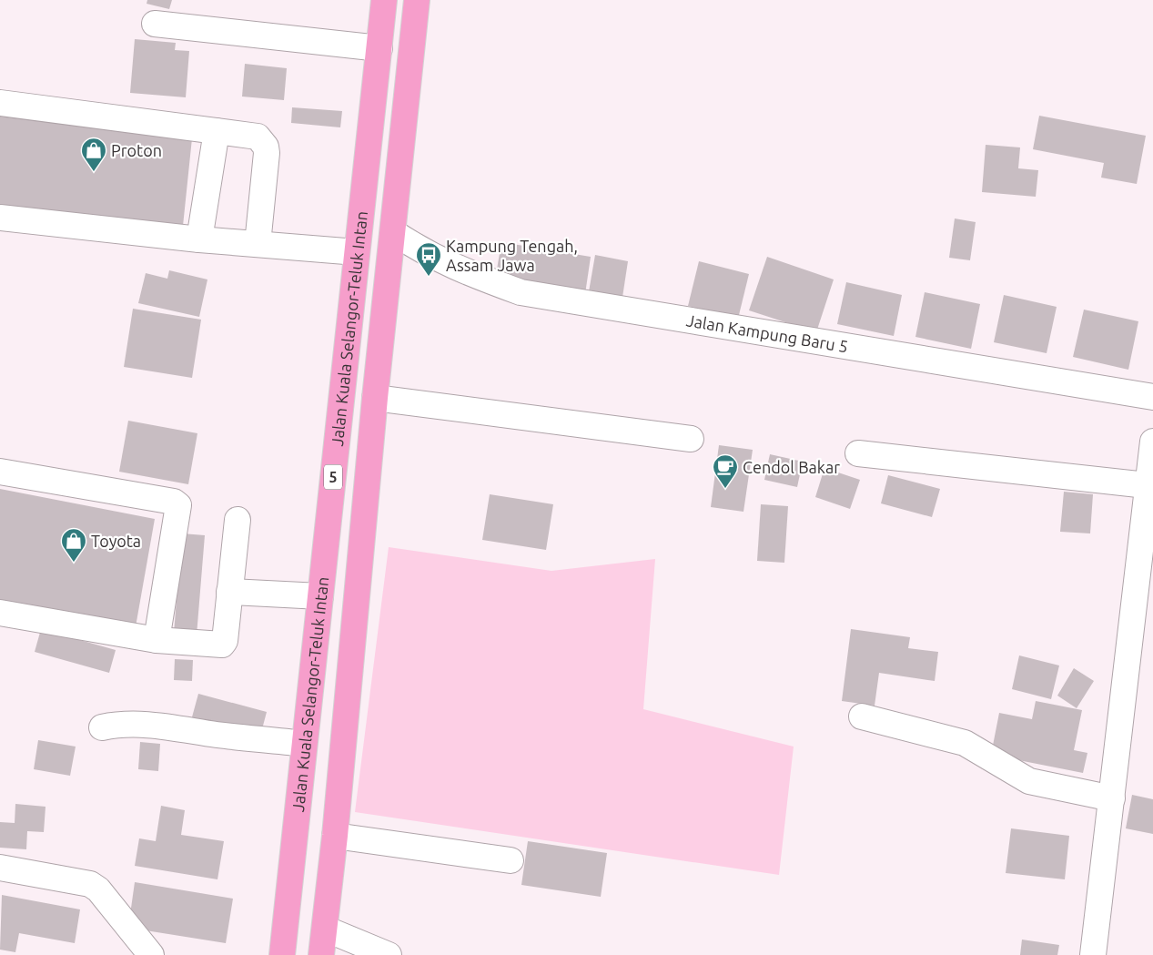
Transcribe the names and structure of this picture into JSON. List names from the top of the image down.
{
  "streets": {
    "highway": ["Jalan Kuala Selangor-Teluk Intan", "5"],
    "street": ["Jalan Kampung Baru 5"]
  },
  "crossings": [
    ["Jalan Kuala Selangor-Teluk Intan", "Jalan Kampung Baru 5"]
  ],
  "places": {
    "shop": ["Proton", "Toyota"],
    "bus stop": ["Kampung Tengah, Assam Jawa"],
    "cafe": ["Cendol Bakar"]
  }
}
